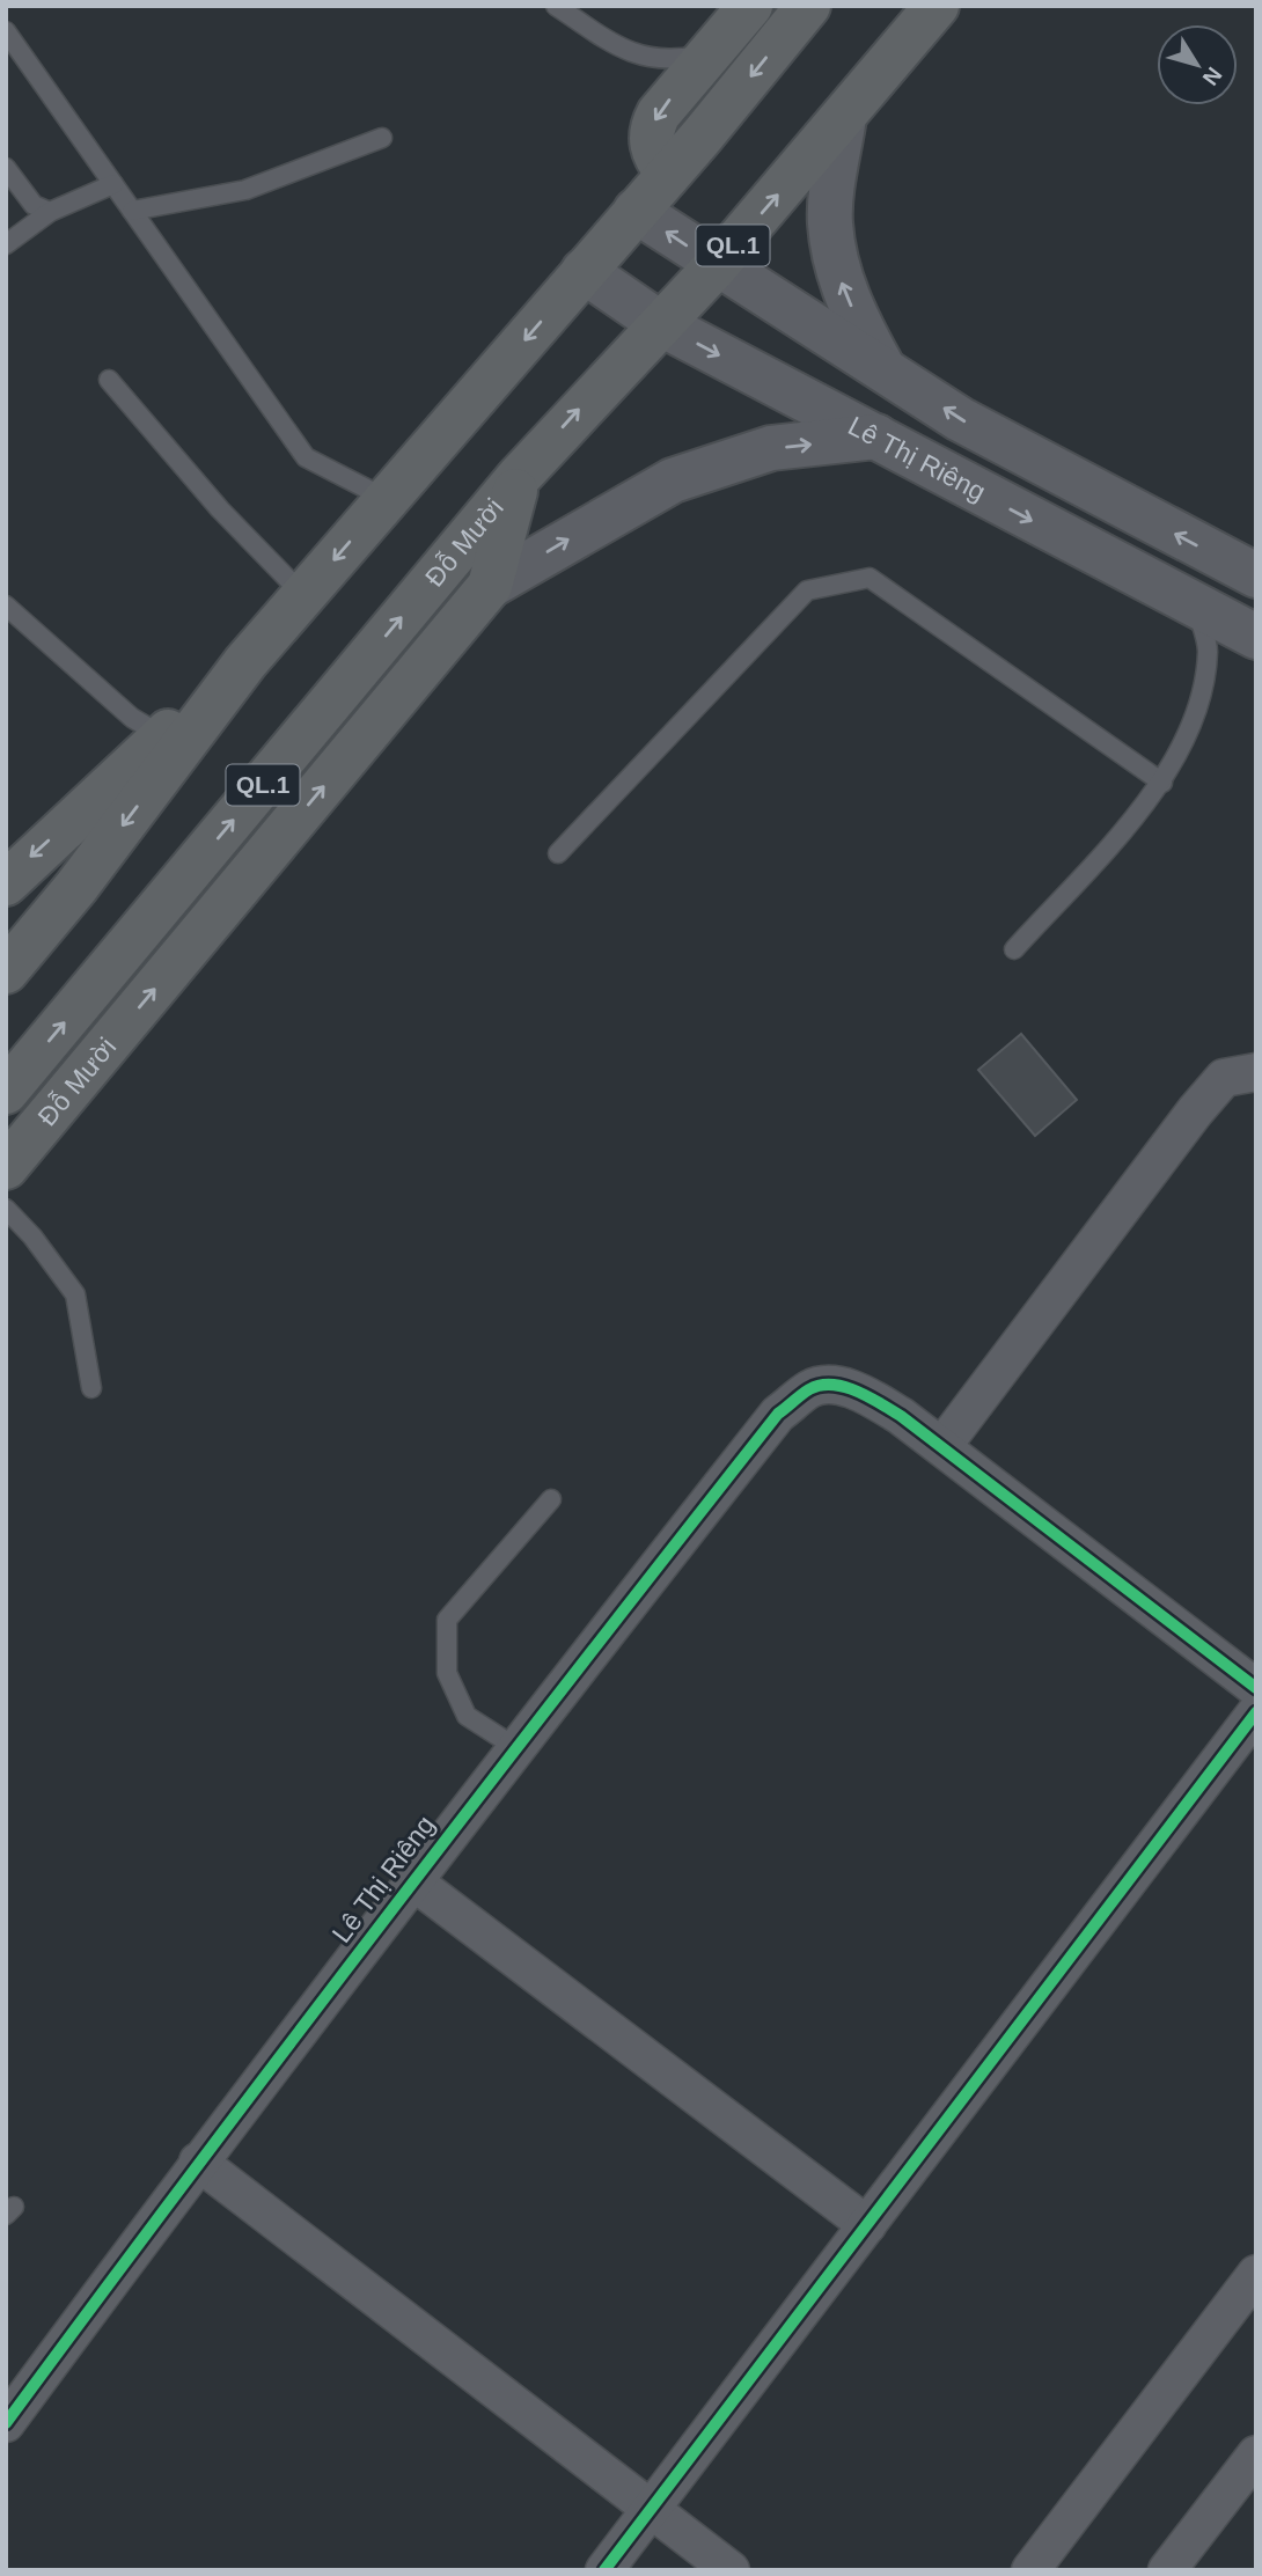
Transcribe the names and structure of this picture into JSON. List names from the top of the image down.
{
  "streets": {
    "highway": ["QL.1", "Đỗ Mười"],
    "street": ["Lê Thị Riêng"]
  },
  "crossings": [
    ["QL.1", "Đỗ Mười"],
    ["Lê Thị Riêng", "Đỗ Mười"]
  ],
  "north": "bottom right"
}
